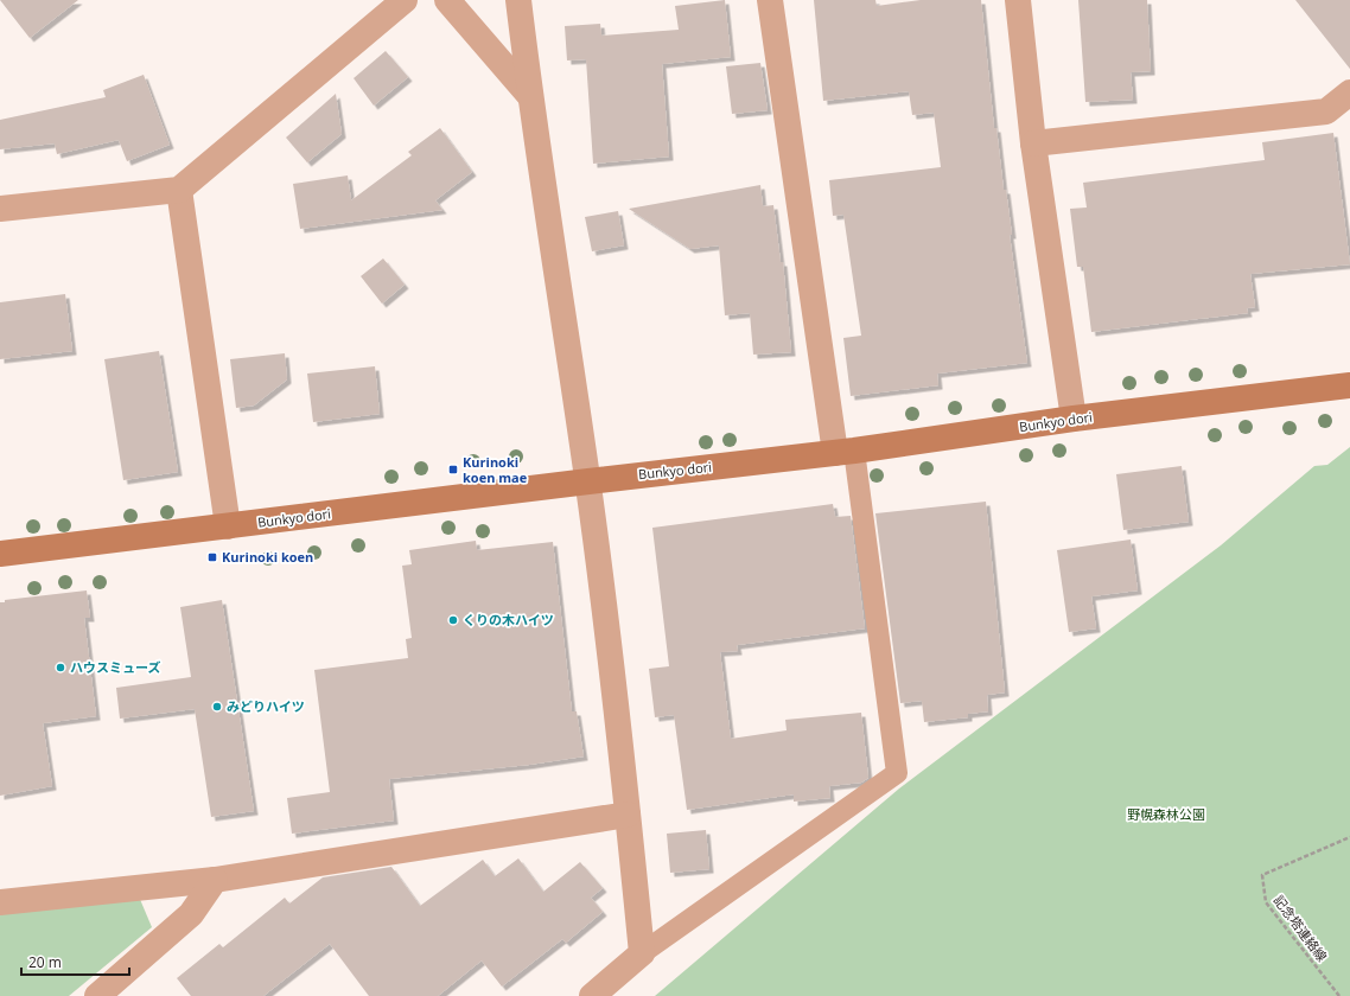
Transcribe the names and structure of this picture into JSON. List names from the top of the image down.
{
  "streets": {
    "street": ["Bunkyo dori"],
    "path": ["記念塔連絡線"]
  },
  "parks": ["野幌森林公園"],
  "places": {
    "transit": ["Kurinoki koen mae", "Kurinoki koen"],
    "other": ["くりの木ハイツ", "ハウスミューズ", "みどりハイツ"]
  },
  "scale_bar": "20 m"
}
